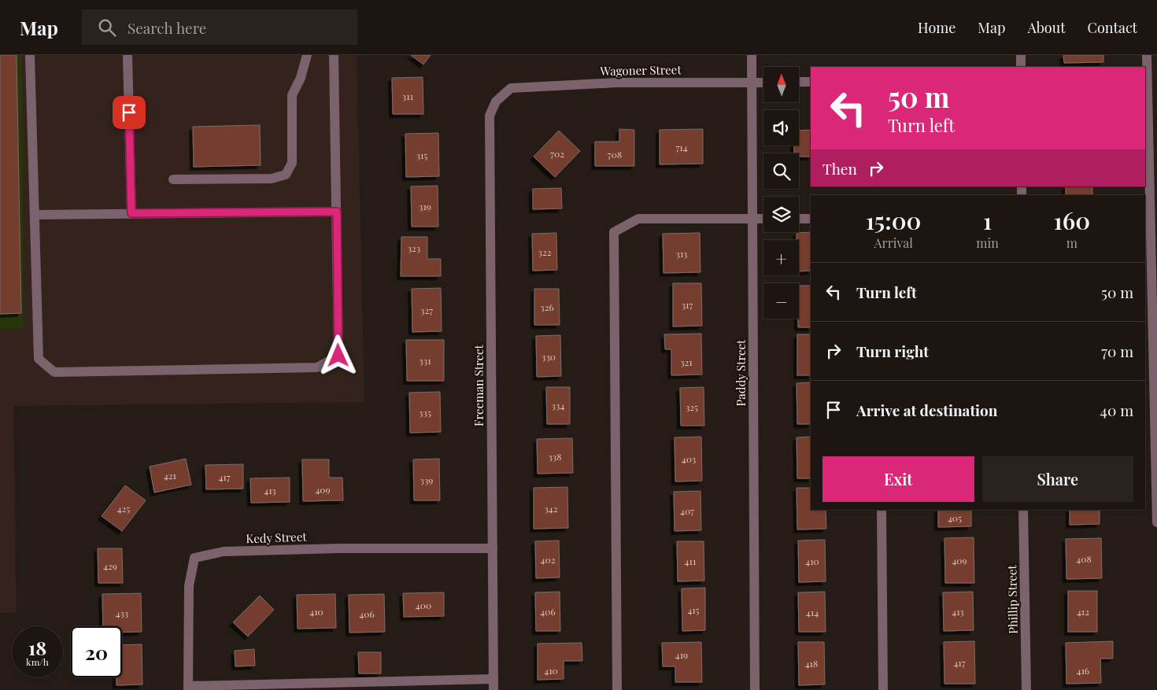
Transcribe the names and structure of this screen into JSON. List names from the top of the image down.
{
  "streets": {
    "street": [
      "Wagoner Street",
      "Paddy Street",
      "Freeman Street",
      "Kedy Street",
      "Phillip Street"
    ]
  },
  "crossings": [
    ["Wagoner Street", "Paddy Street"],
    ["Wagoner Street", "Freeman Street"],
    ["Freeman Street", "Kedy Street"]
  ],
  "house_numbers": [
    "311",
    "714",
    "702",
    "708",
    "315",
    "319",
    "323",
    "322",
    "313",
    "317",
    "326",
    "327",
    "330",
    "331",
    "321",
    "334",
    "325",
    "335",
    "338",
    "403",
    "421",
    "417",
    "339",
    "409",
    "413",
    "425",
    "342",
    "407",
    "405",
    "408",
    "402",
    "409",
    "411",
    "410",
    "429",
    "400",
    "415",
    "410",
    "406",
    "413",
    "412",
    "414",
    "433",
    "406",
    "419",
    "417",
    "418",
    "410",
    "416"
  ],
  "north": "top",
  "page": {
    "header": "Map",
    "search": "Search here",
    "nav": [
      "Home",
      "Map",
      "About",
      "Contact"
    ],
    "map_buttons": ["+", "−"],
    "turn": ["50 m", "Turn left"],
    "then": "Then",
    "eta": [
      "15:00",
      "Arrival",
      "1",
      "min",
      "160",
      "m"
    ],
    "list": [
      {
        "name": "Turn left",
        "value": "50 m"
      },
      {
        "name": "Turn right",
        "value": "70 m"
      },
      {
        "name": "Arrive at destination",
        "value": "40 m"
      }
    ],
    "buttons": ["Exit", "Share"],
    "speed": "18 km/h",
    "limit": "20"
  }
}
